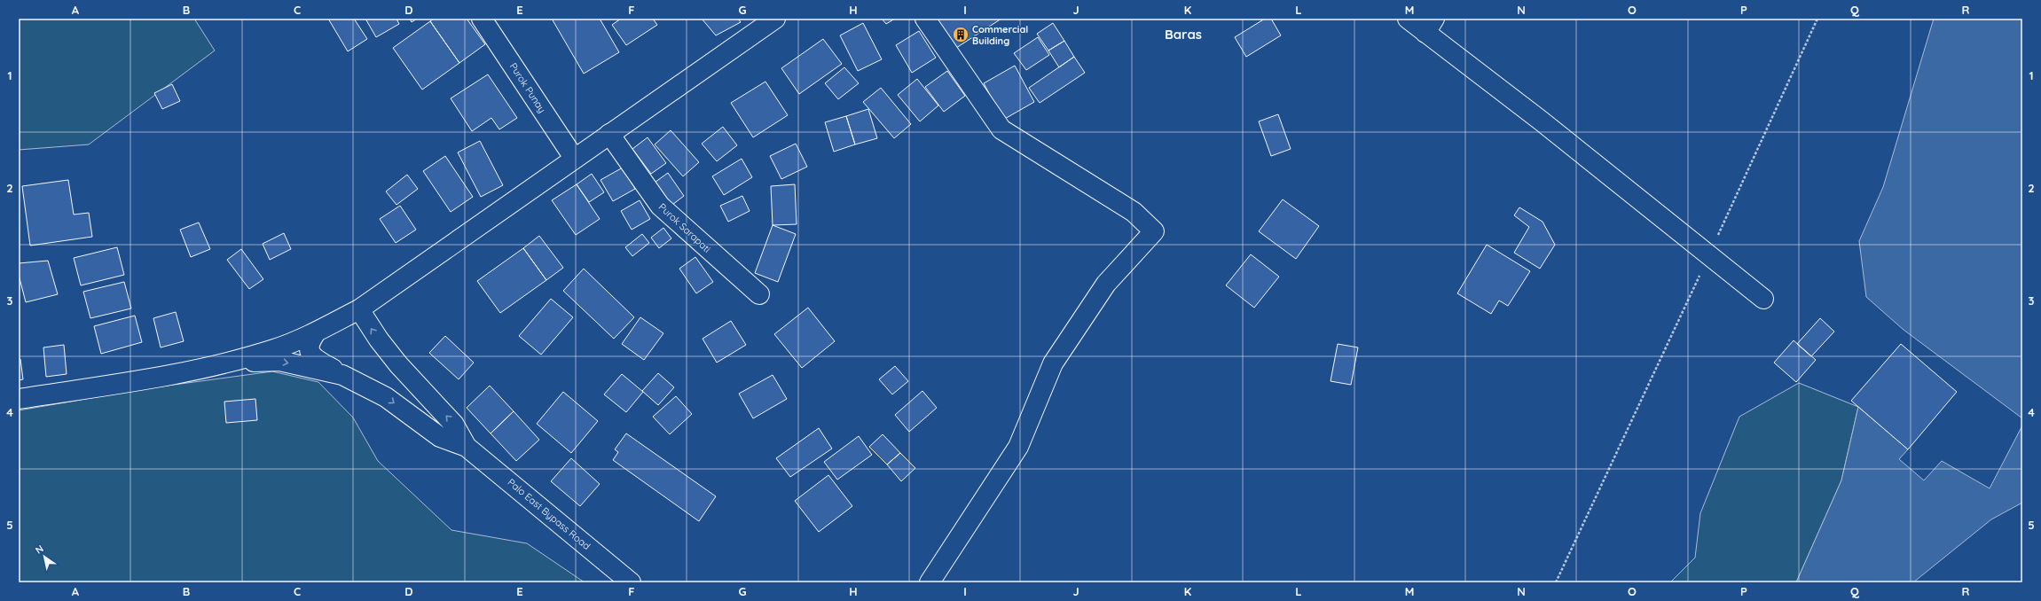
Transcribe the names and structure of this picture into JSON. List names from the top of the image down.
{
  "streets": {
    "main road": ["Purok Punay", "Purok Sarapati", "Palo East Bypass Road"]
  },
  "districts": ["Baras"],
  "places": {
    "building": ["Commercial Building"]
  },
  "north": "top left",
  "grid": {
    "columns": [
      "A",
      "B",
      "C",
      "D",
      "E",
      "F",
      "G",
      "H",
      "I",
      "J",
      "K",
      "L",
      "M",
      "N",
      "O",
      "P",
      "Q",
      "R"
    ],
    "rows": [
      "1",
      "2",
      "3",
      "4",
      "5"
    ]
  }
}
